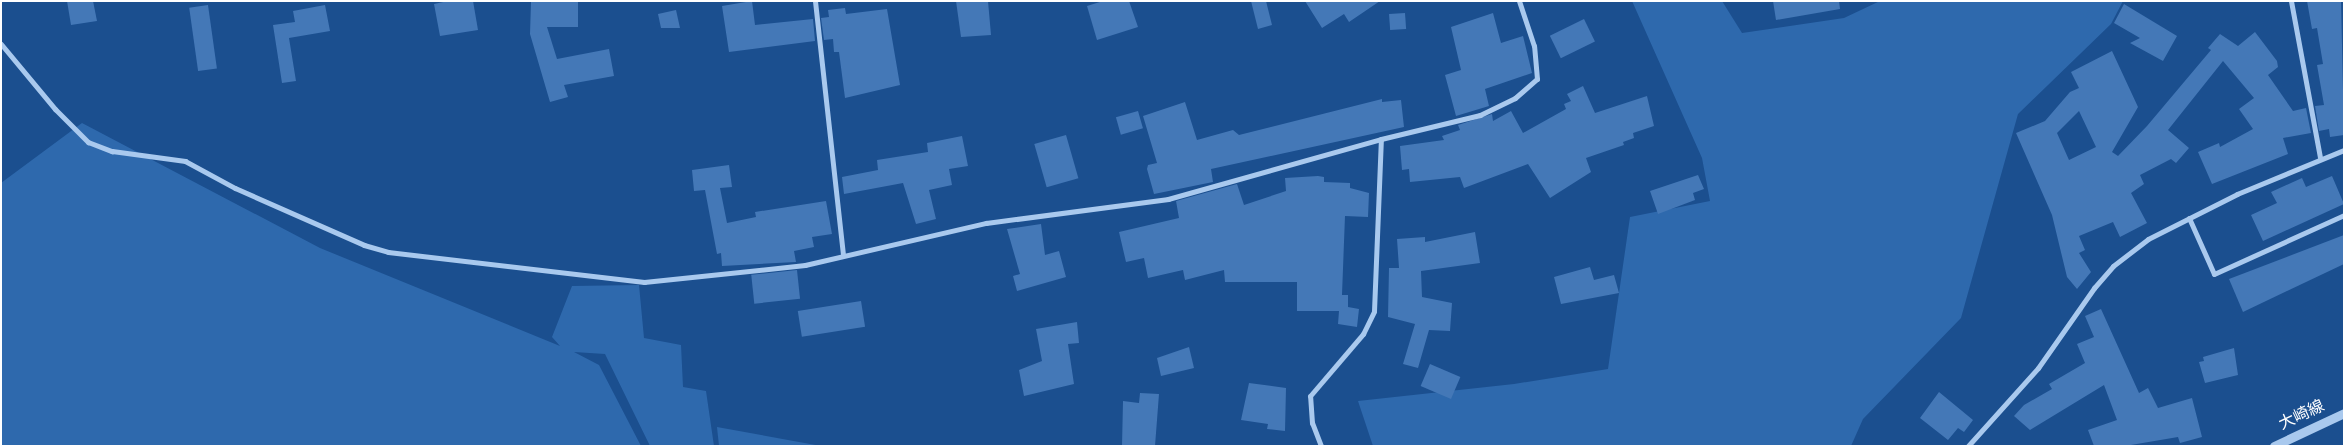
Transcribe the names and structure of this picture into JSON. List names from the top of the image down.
{
  "streets": {
    "street": ["大崎線"]
  }
}
